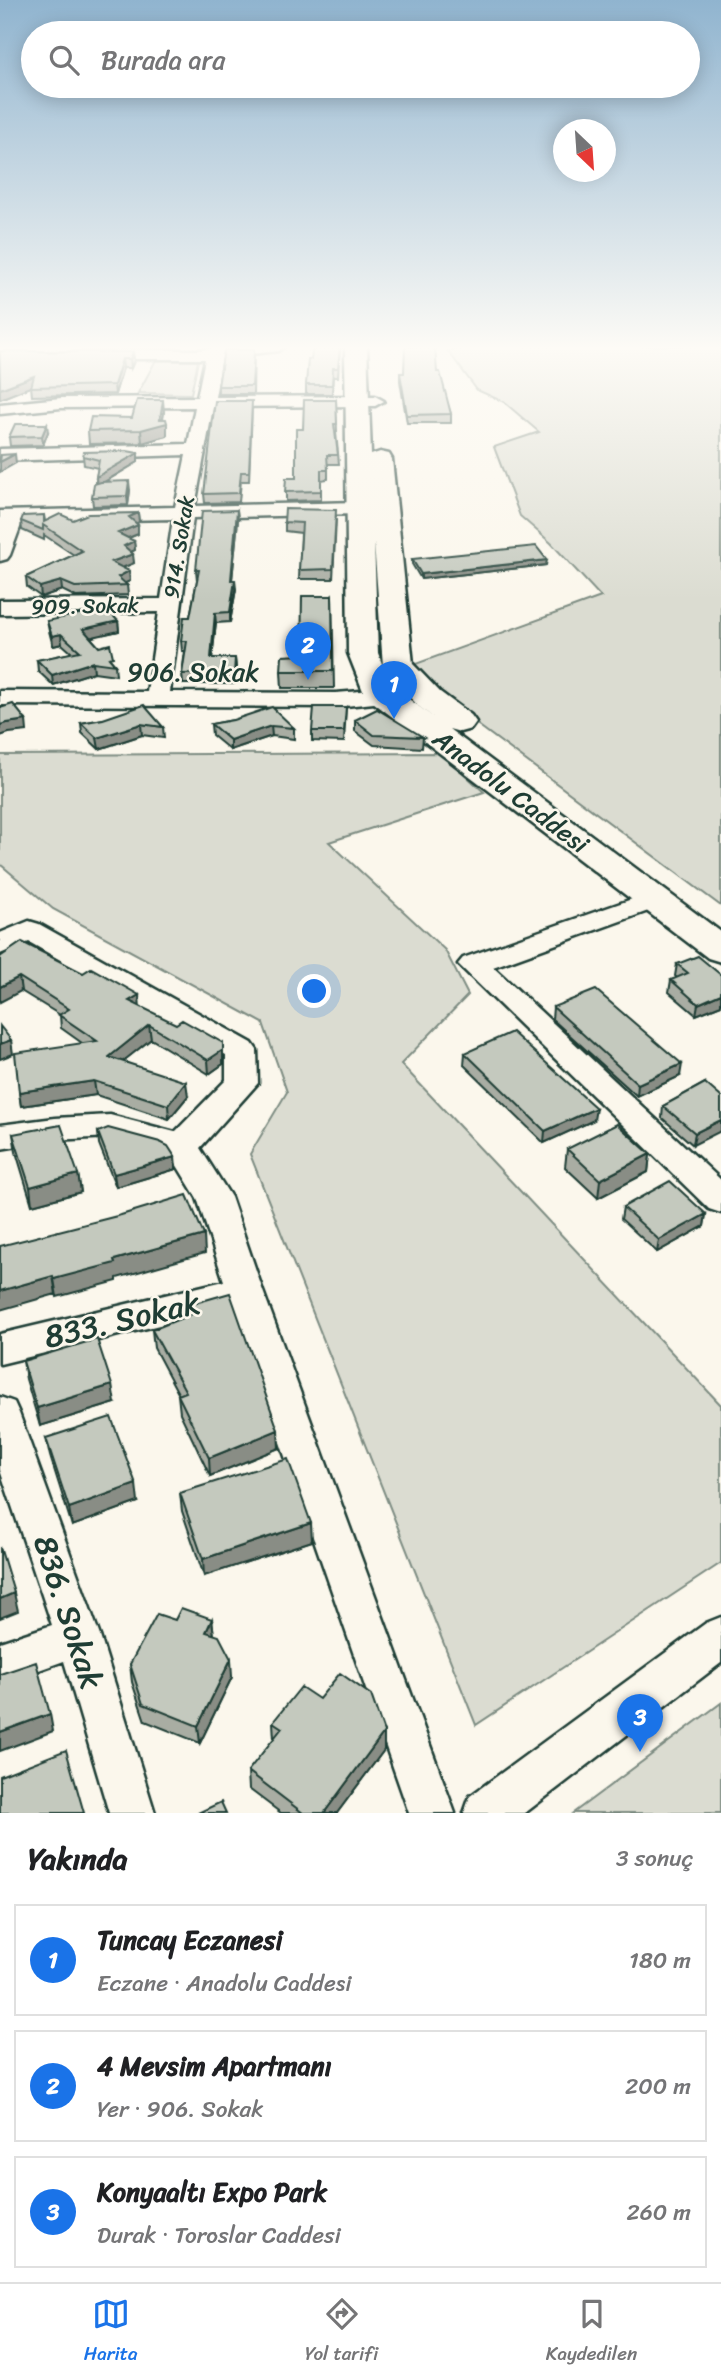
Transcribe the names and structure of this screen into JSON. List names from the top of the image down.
{
  "streets": {
    "main road": ["Anadolu Caddesi"],
    "street": [
      "914. Sokak",
      "909. Sokak",
      "906. Sokak",
      "833. Sokak",
      "836. Sokak"
    ]
  },
  "crossings": [
    ["914. Sokak", "909. Sokak"],
    ["914. Sokak", "906. Sokak"],
    ["906. Sokak", "Anadolu Caddesi"]
  ],
  "north": "bottom right",
  "page": {
    "search": "Burada ara",
    "pins": ["2", "1", "3"],
    "heading": ["Yakında", "3 sonuç"],
    "list": [
      {
        "mark": "1",
        "name": "Tuncay Eczanesi",
        "note": "Eczane · Anadolu Caddesi",
        "value": "180 m"
      },
      {
        "mark": "2",
        "name": "4 Mevsim Apartmanı",
        "note": "Yer · 906. Sokak",
        "value": "200 m"
      },
      {
        "mark": "3",
        "name": "Konyaaltı Expo Park",
        "note": "Durak · Toroslar Caddesi",
        "value": "260 m"
      }
    ],
    "nav": ["Harita", "Yol tarifi", "Kaydedilen"]
  }
}
